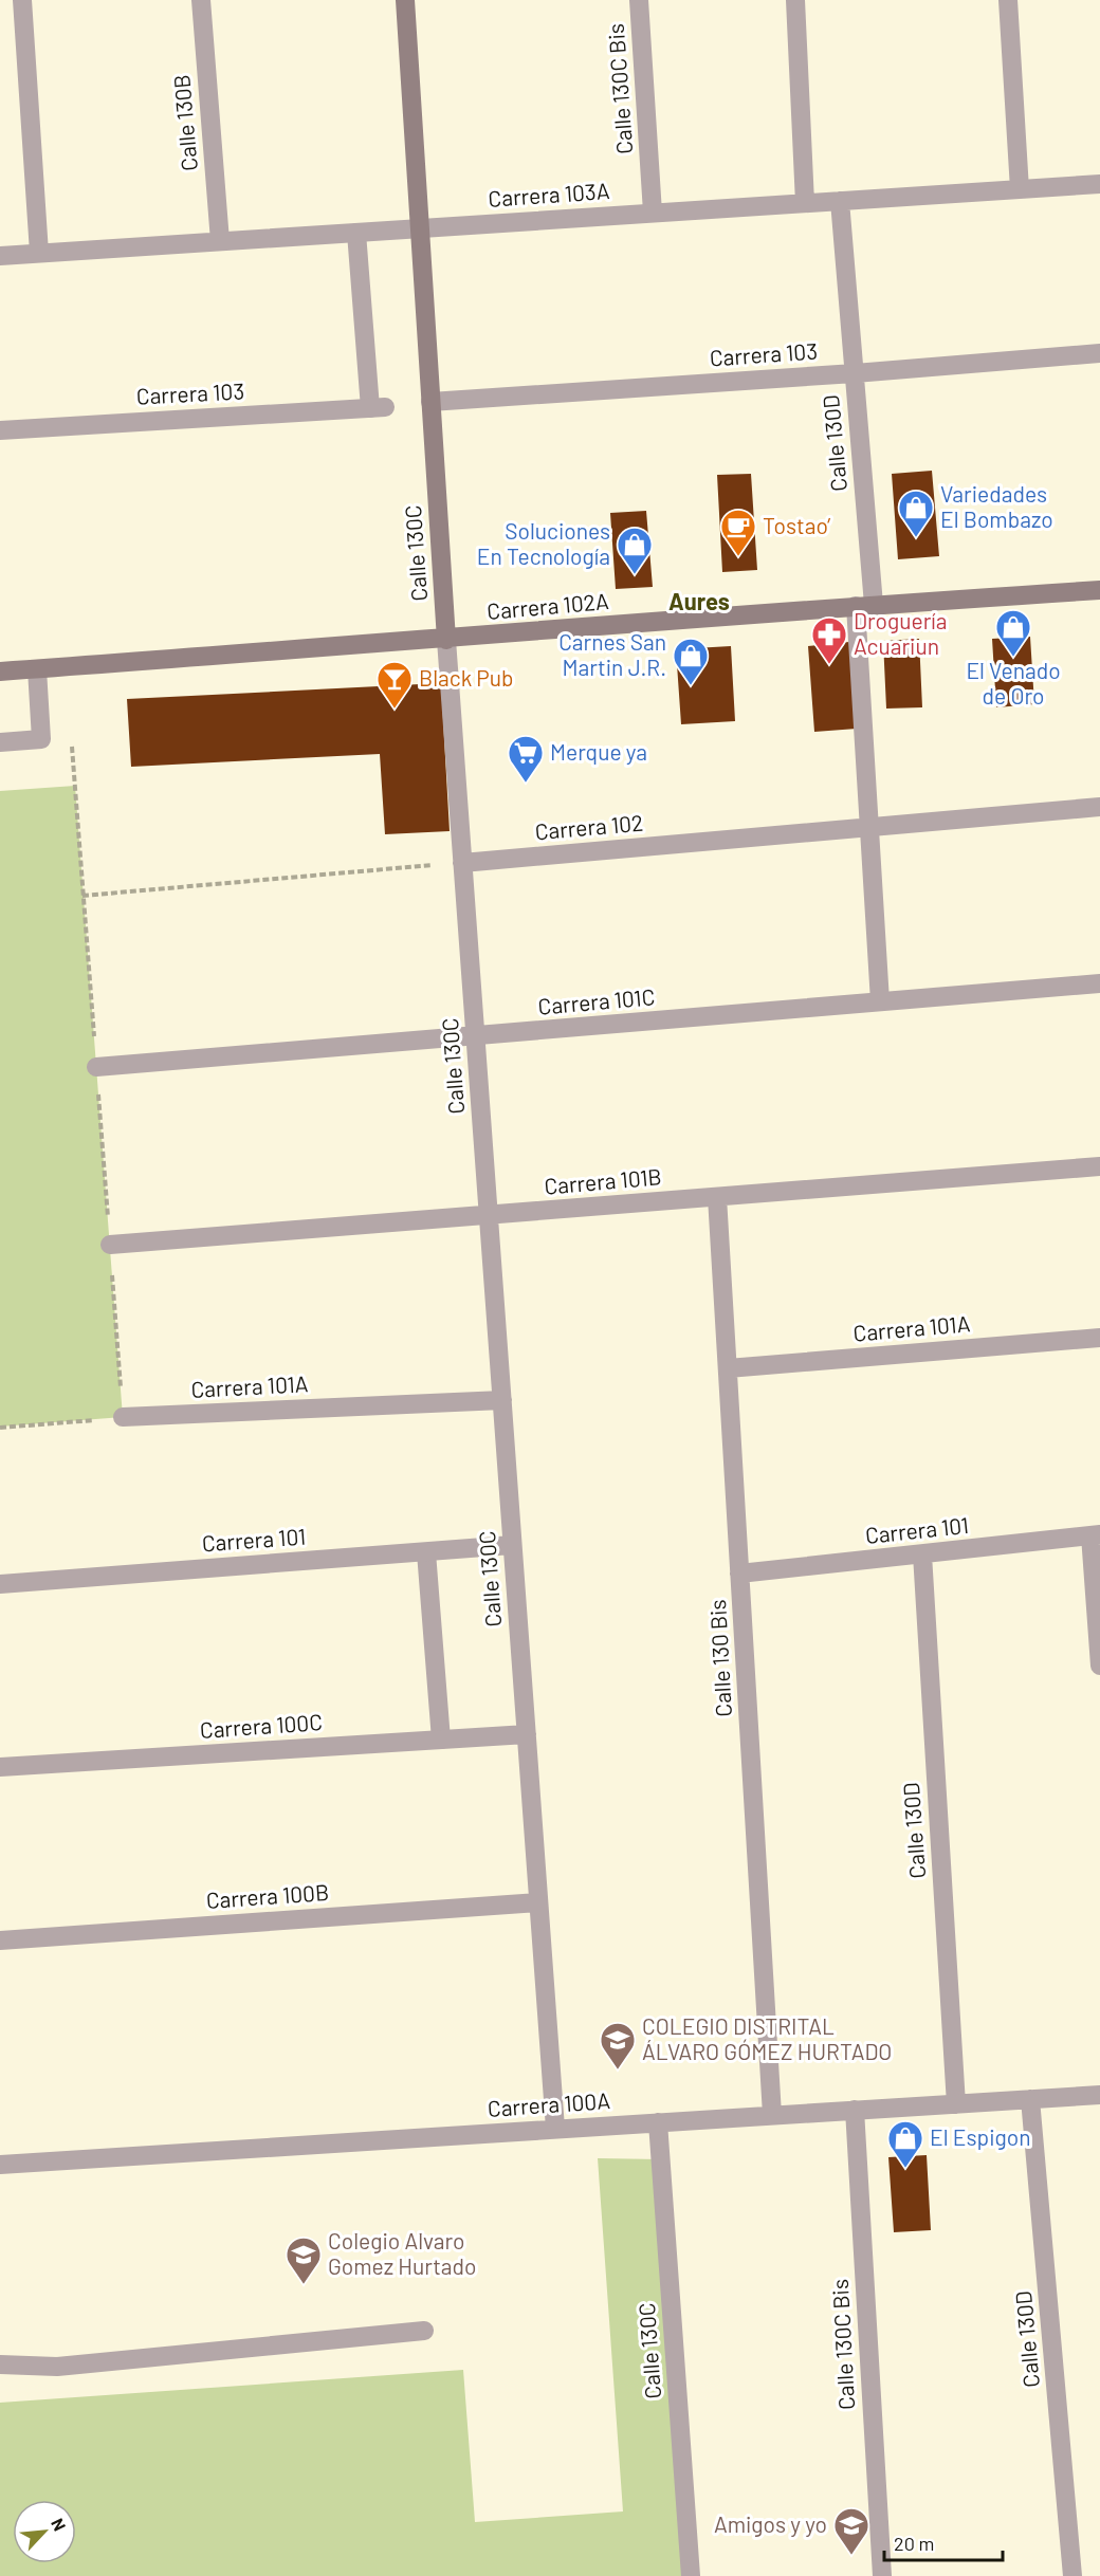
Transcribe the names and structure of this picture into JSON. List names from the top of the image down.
{
  "streets": {
    "street": [
      "Calle 130C Bis",
      "Calle 130B",
      "Carrera 103A",
      "Carrera 103",
      "Calle 130D",
      "Calle 130C",
      "Carrera 102A",
      "Carrera 102",
      "Carrera 101C",
      "Carrera 101B",
      "Carrera 101A",
      "Carrera 101",
      "Calle 130 Bis",
      "Carrera 100C",
      "Carrera 100B",
      "Carrera 100A"
    ]
  },
  "crossings": [
    ["Calle 130C Bis", "Carrera 103A"],
    ["Calle 130C Bis", "Carrera 100A"],
    ["Calle 130B", "Carrera 103A"],
    ["Carrera 103A", "Carrera 103"],
    ["Carrera 103A", "Calle 130D"],
    ["Carrera 103A", "Calle 130C"],
    ["Carrera 103", "Calle 130D"],
    ["Carrera 103", "Calle 130C"],
    ["Calle 130D", "Carrera 102A"],
    ["Calle 130D", "Carrera 102"],
    ["Calle 130D", "Carrera 101C"],
    ["Calle 130D", "Carrera 101"],
    ["Calle 130D", "Carrera 100A"],
    ["Calle 130C", "Carrera 102A"],
    ["Calle 130C", "Carrera 102"],
    ["Calle 130C", "Carrera 101C"],
    ["Calle 130C", "Carrera 101B"],
    ["Calle 130C", "Carrera 101A"],
    ["Calle 130C", "Carrera 101"],
    ["Calle 130C", "Carrera 100C"],
    ["Calle 130C", "Carrera 100B"],
    ["Calle 130C", "Carrera 100A"],
    ["Carrera 101B", "Calle 130 Bis"],
    ["Carrera 101A", "Calle 130 Bis"],
    ["Carrera 101", "Calle 130 Bis"],
    ["Calle 130 Bis", "Carrera 100A"]
  ],
  "districts": ["Aures"],
  "places": {
    "shop": [
      "Variedades El Bombazo",
      "Soluciones En Tecnología",
      "El Venado de Oro",
      "Carnes San Martin J.R.",
      "El Espigon"
    ],
    "cafe": ["Tostao’"],
    "pharmacy": ["Droguería Acuariun"],
    "bar": ["Black Pub"],
    "supermarket": ["Merque ya"],
    "school or university": ["COLEGIO DISTRITAL ÁLVARO GÓMEZ HURTADO", "Colegio Alvaro Gomez Hurtado", "Amigos y yo"]
  },
  "scale_bar": "20 m",
  "north": "top right"
}
